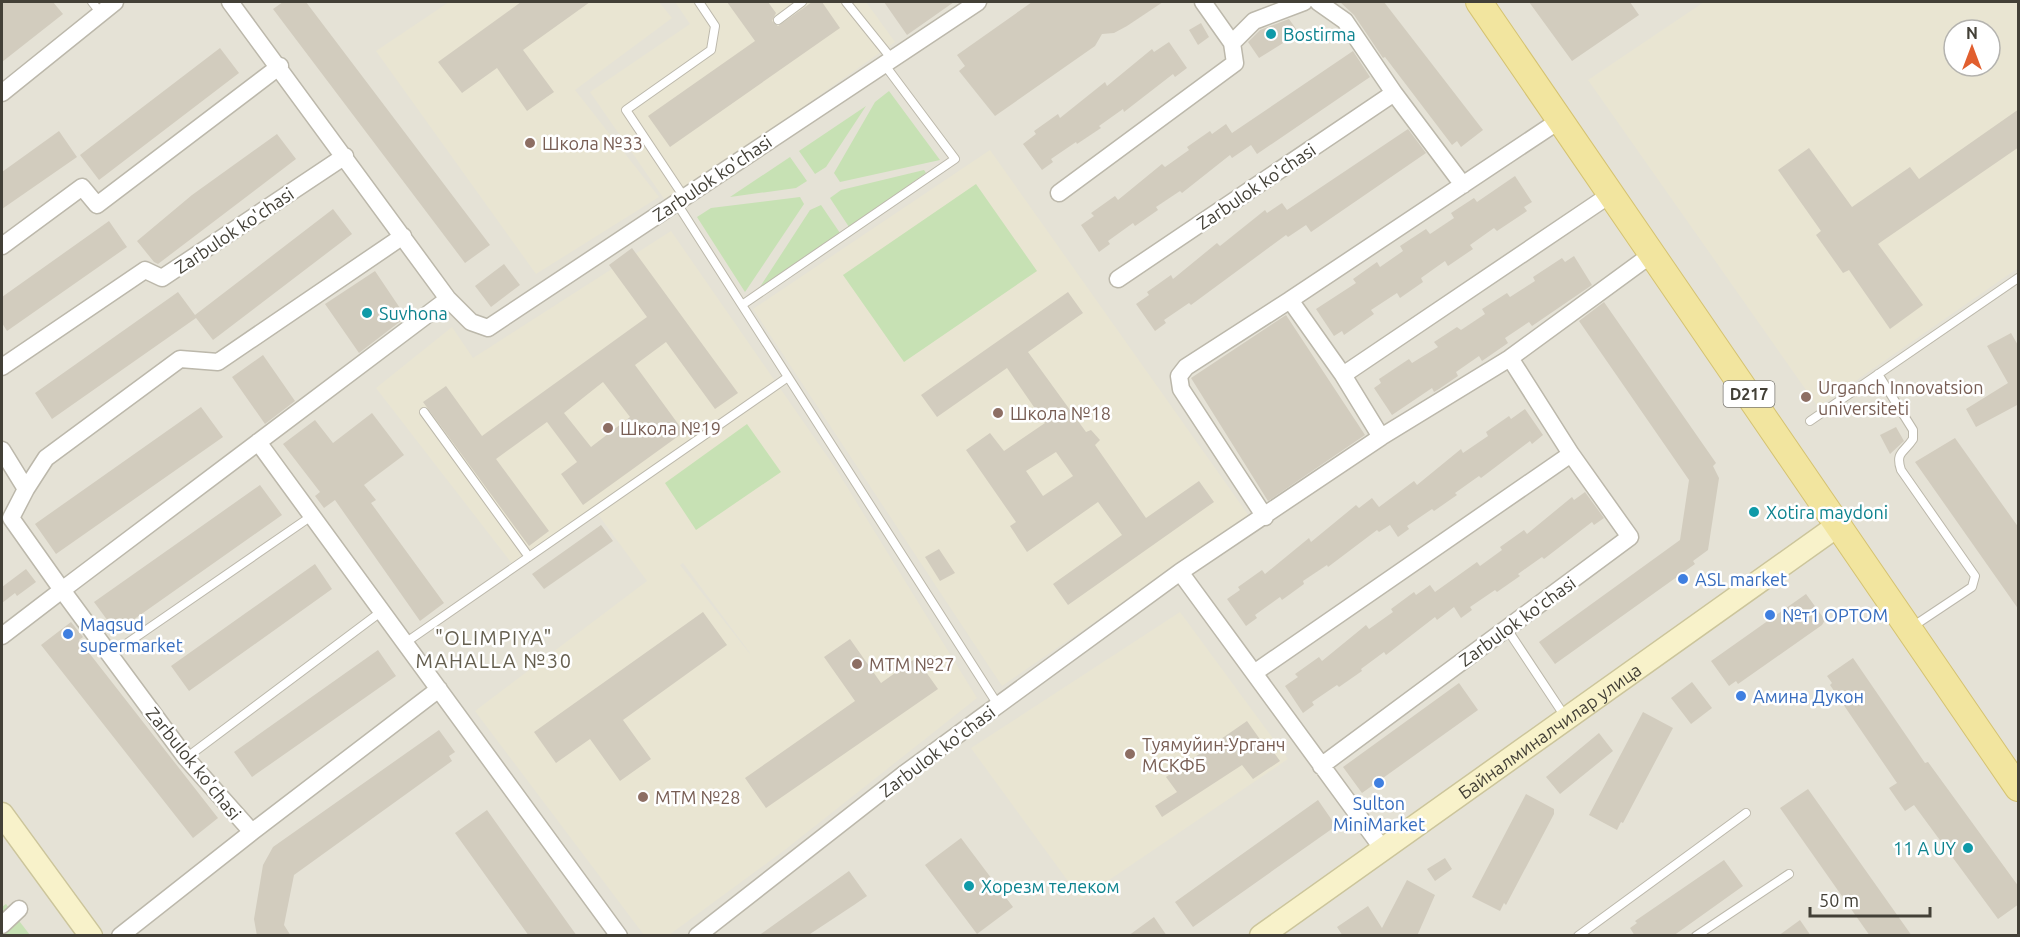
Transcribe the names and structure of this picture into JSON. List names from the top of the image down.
{
  "streets": {
    "main road": ["D217"],
    "street": ["Zarbulok ko'chasi", "Байналминалчилар улица"]
  },
  "crossings": [
    ["D217", "Байналминалчилар улица"]
  ],
  "districts": ["\"OLIMPIYA\" MAHALLA №30"],
  "places": [
    "Bostirma",
    "Школа №33",
    "Suvhona",
    "Urganch Innovatsion universiteti",
    "Школа №18",
    "Школа №19",
    "Xotira maydoni",
    "ASL market",
    "№т1 OPTOM",
    "Maqsud supermarket",
    "MTM №27",
    "Амина Дукон",
    "Туямуйин-Урганч МСКФБ",
    "Sulton MiniMarket",
    "MTM №28",
    "11 A UY",
    "Хорезм телеком"
  ],
  "scale_bar": "50 m",
  "north": "top"
}
